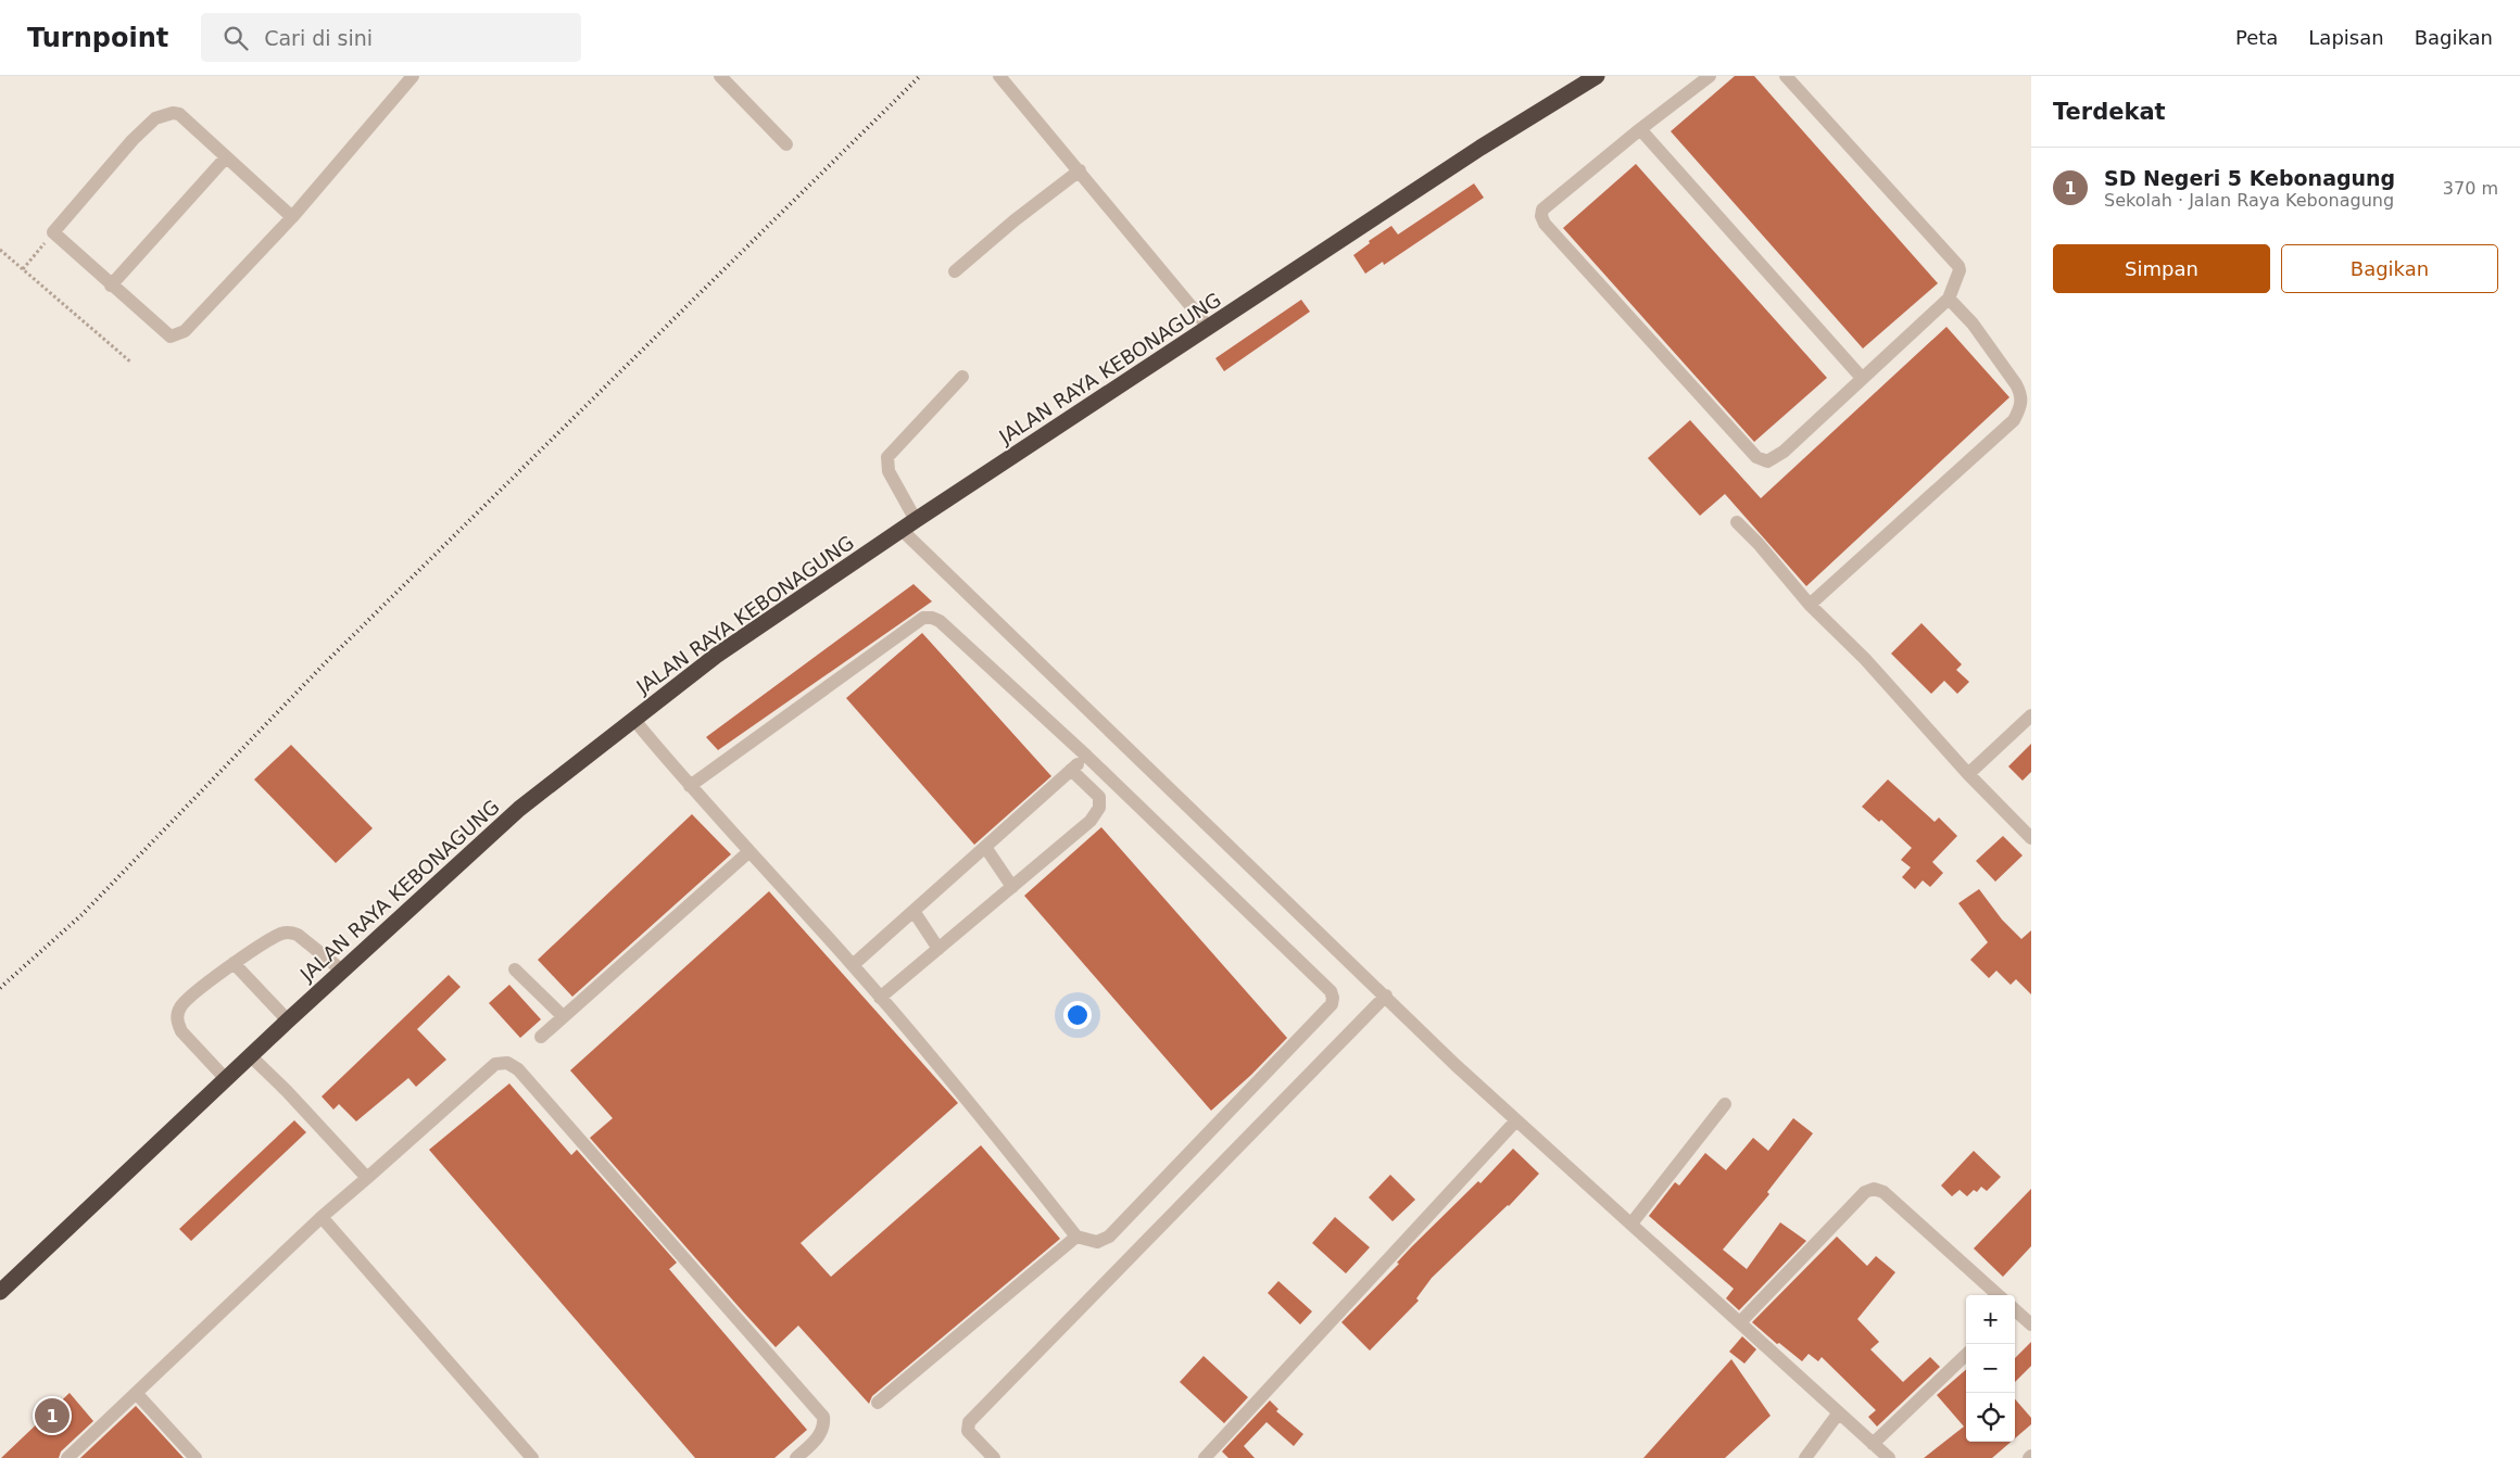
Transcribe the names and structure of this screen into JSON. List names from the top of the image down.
{
  "streets": {
    "highway": ["JALAN RAYA KEBONAGUNG"]
  },
  "page": {
    "header": "Turnpoint",
    "search": "Cari di sini",
    "nav": ["Peta", "Lapisan", "Bagikan"],
    "heading": "Terdekat",
    "list": [
      {
        "mark": "1",
        "name": "SD Negeri 5 Kebonagung",
        "note": "Sekolah · Jalan Raya Kebonagung",
        "value": "370 m"
      }
    ],
    "buttons": ["Simpan", "Bagikan"],
    "map_buttons": ["+", "−"],
    "pins": "1"
  }
}
